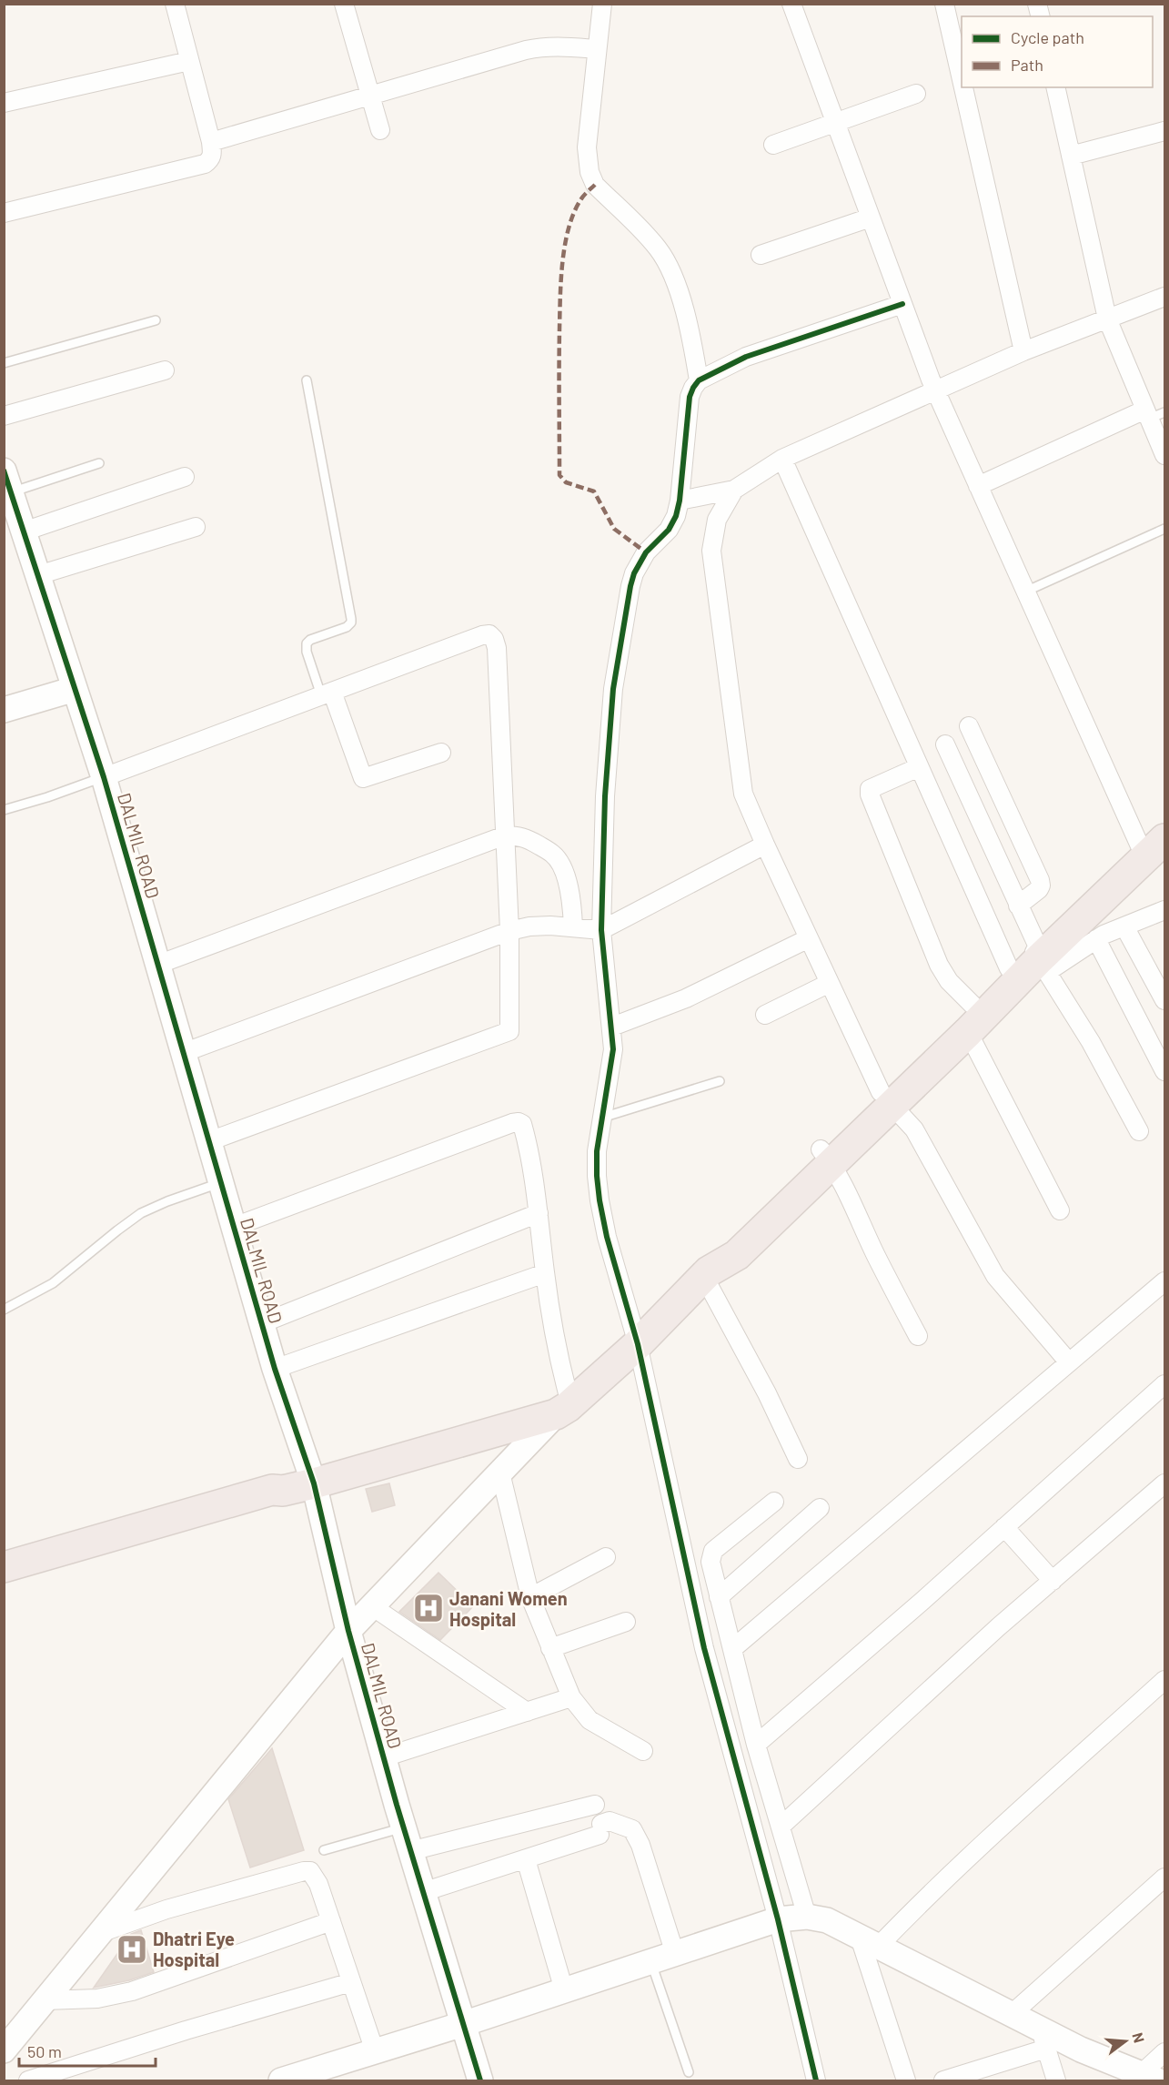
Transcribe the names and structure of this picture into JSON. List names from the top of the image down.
{
  "streets": {
    "street": ["DALMIL ROAD"]
  },
  "places": {
    "hospital": ["Janani Women Hospital", "Dhatri Eye Hospital"]
  },
  "legend": ["Cycle path", "Path"],
  "scale_bar": "50 m",
  "north": "right"
}
